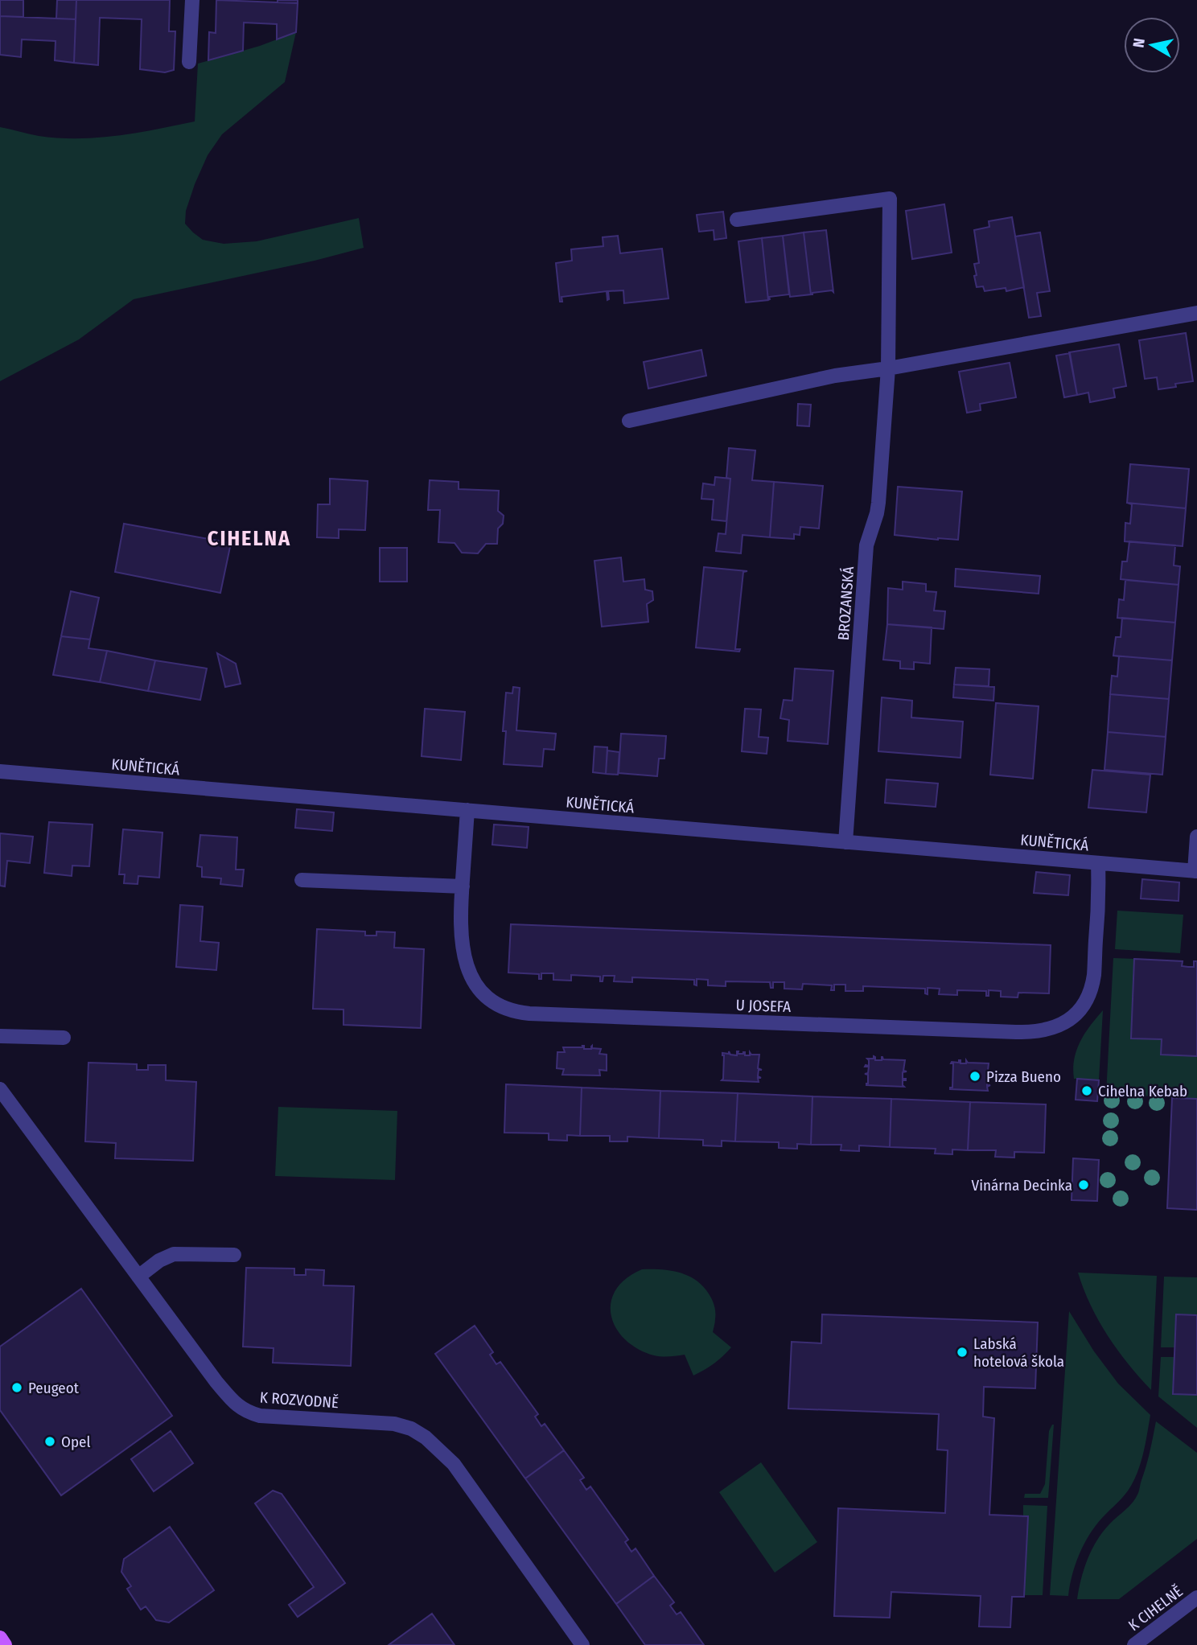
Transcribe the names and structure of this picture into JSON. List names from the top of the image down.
{
  "streets": {
    "street": [
      "BROZANSKÁ",
      "KUNĚTICKÁ",
      "U JOSEFA",
      "K ROZVODNĚ",
      "K CIHELNĚ"
    ]
  },
  "crossings": [
    ["BROZANSKÁ", "KUNĚTICKÁ"],
    ["KUNĚTICKÁ", "U JOSEFA"]
  ],
  "districts": ["CIHELNA"],
  "places": [
    "Pizza Bueno",
    "Cihelna Kebab",
    "Vinárna Decinka",
    "Labská hotelová škola",
    "Peugeot",
    "Opel"
  ],
  "north": "left"
}
